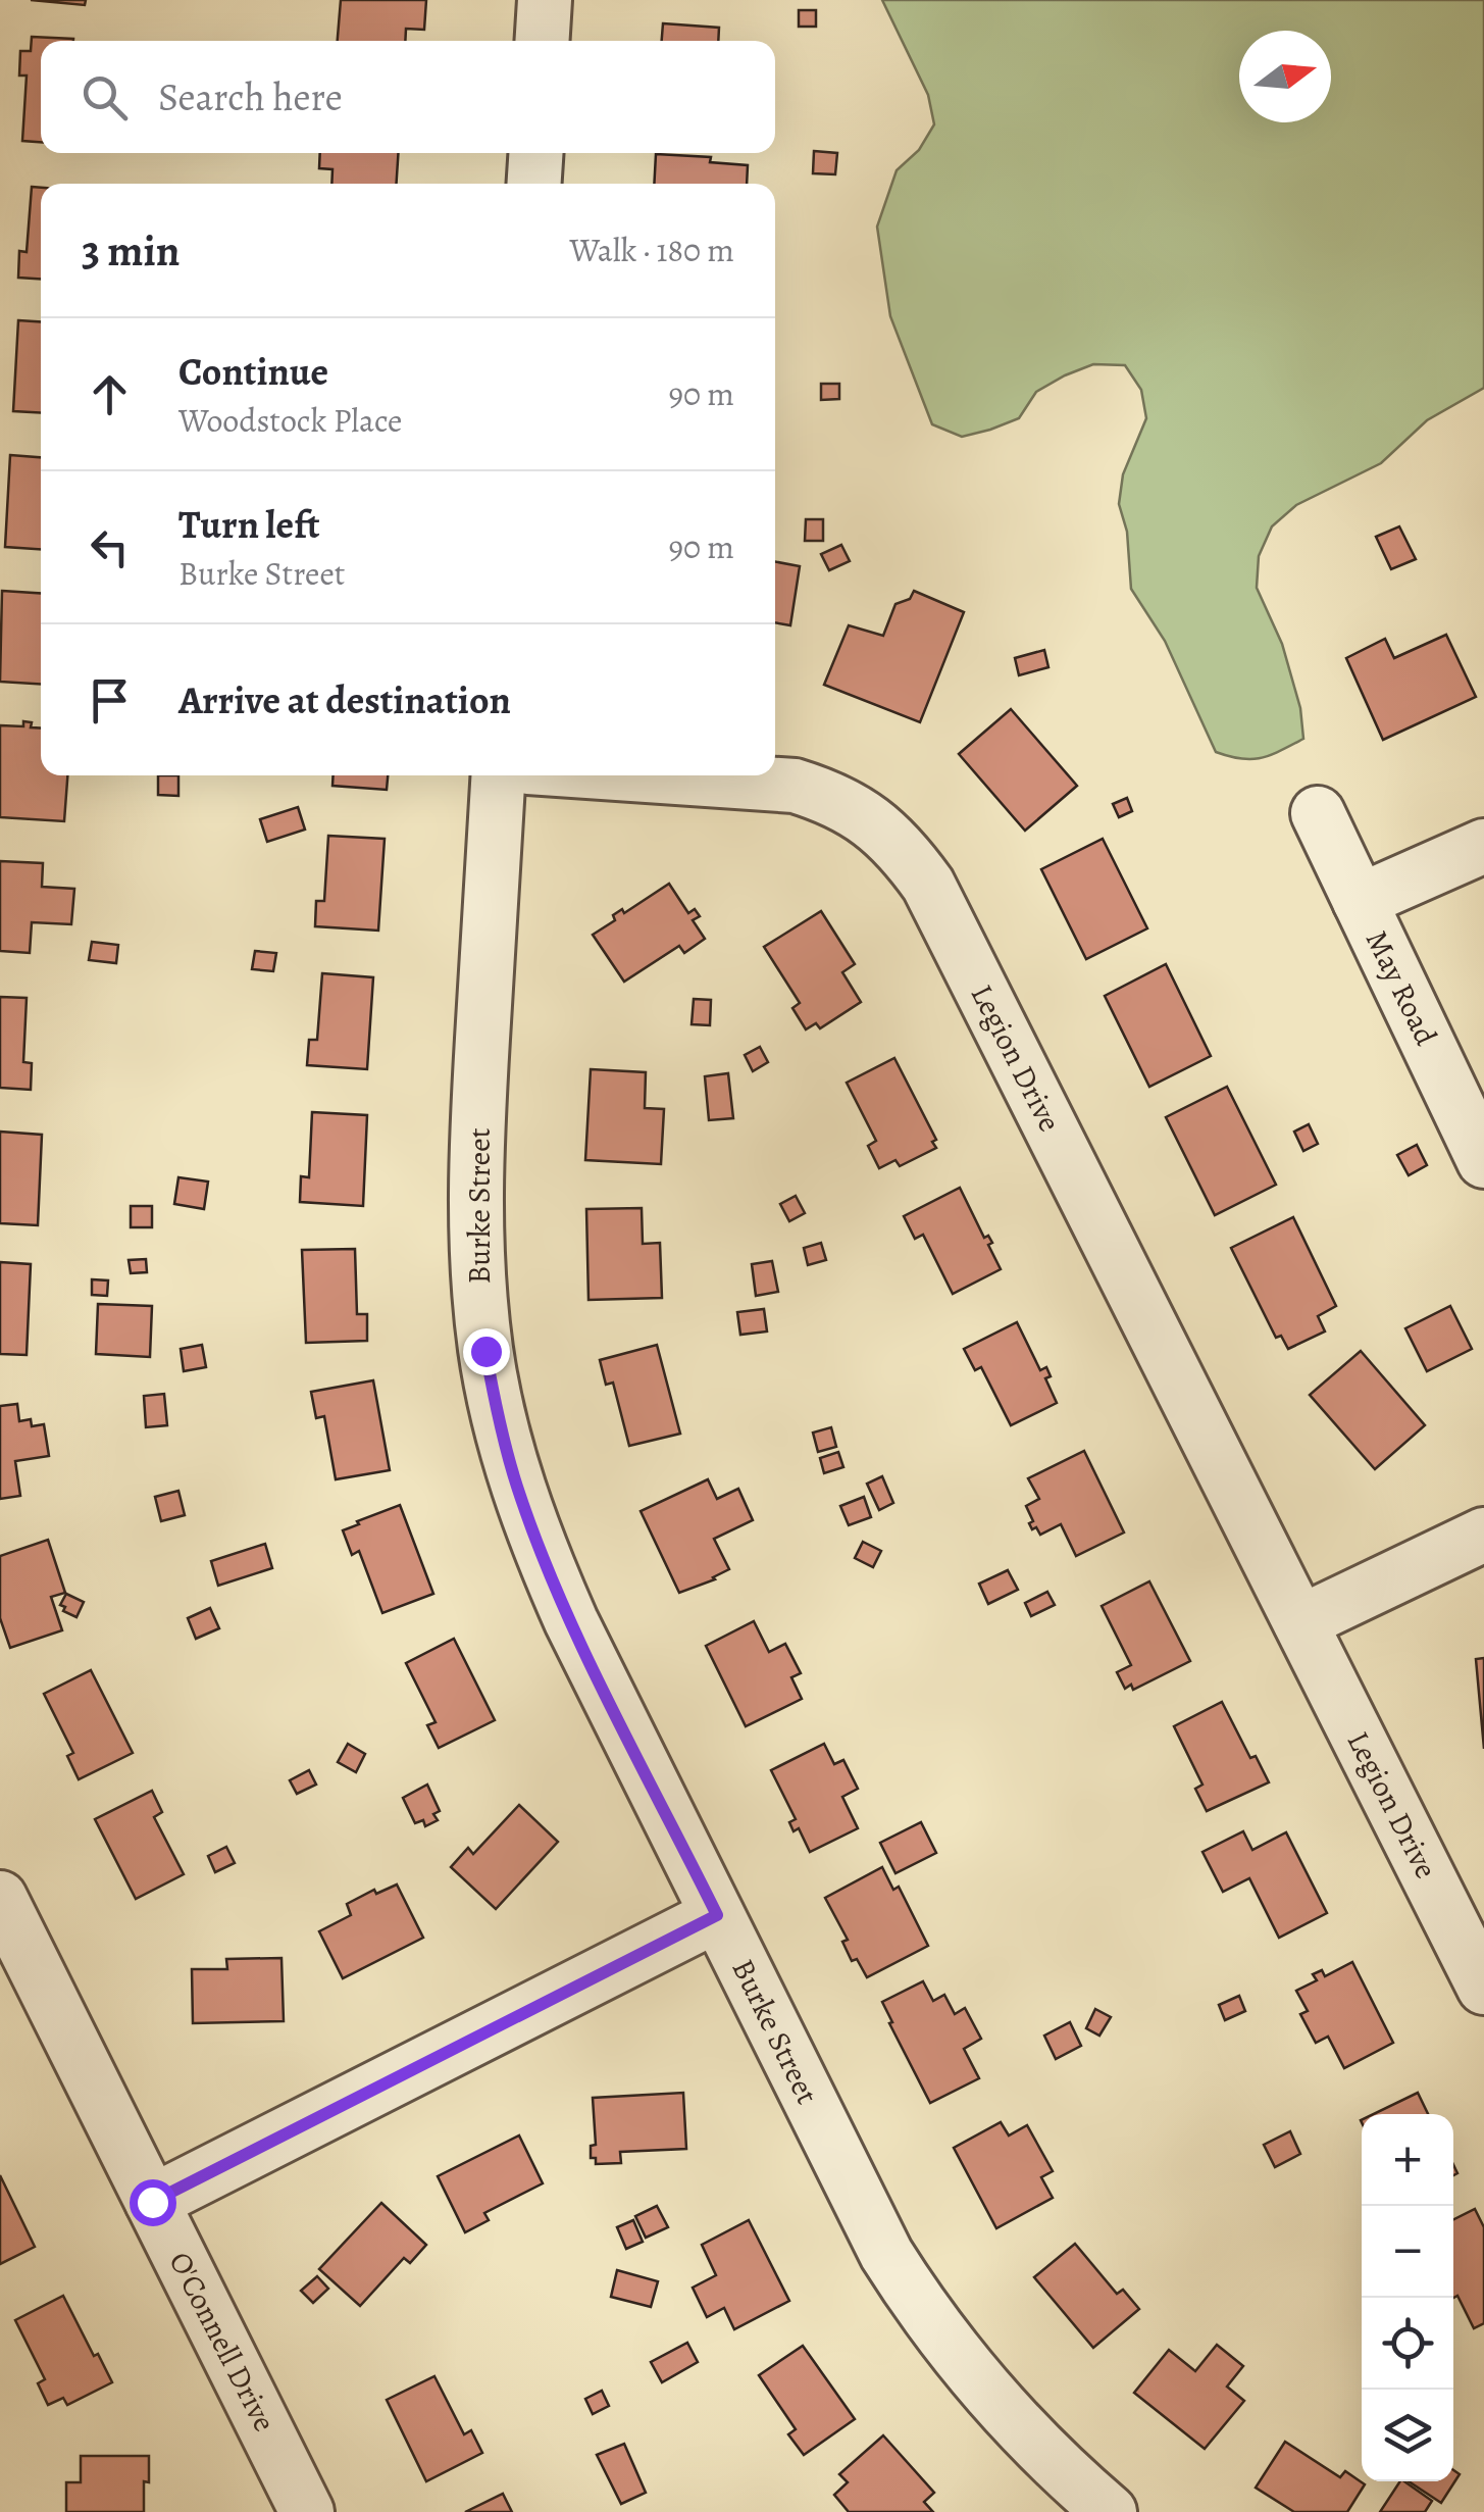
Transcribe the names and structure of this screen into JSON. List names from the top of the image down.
{
  "streets": {
    "street": [
      "May Road",
      "Legion Drive",
      "Burke Street",
      "O'Connell Drive"
    ]
  },
  "north": "right",
  "page": {
    "search": "Search here",
    "heading": ["3 min", "Walk · 180 m"],
    "list": [
      ["Continue", "Woodstock Place", "90 m"],
      ["Turn left", "Burke Street", "90 m"],
      "Arrive at destination"
    ],
    "map_buttons": ["+", "−"]
  }
}
